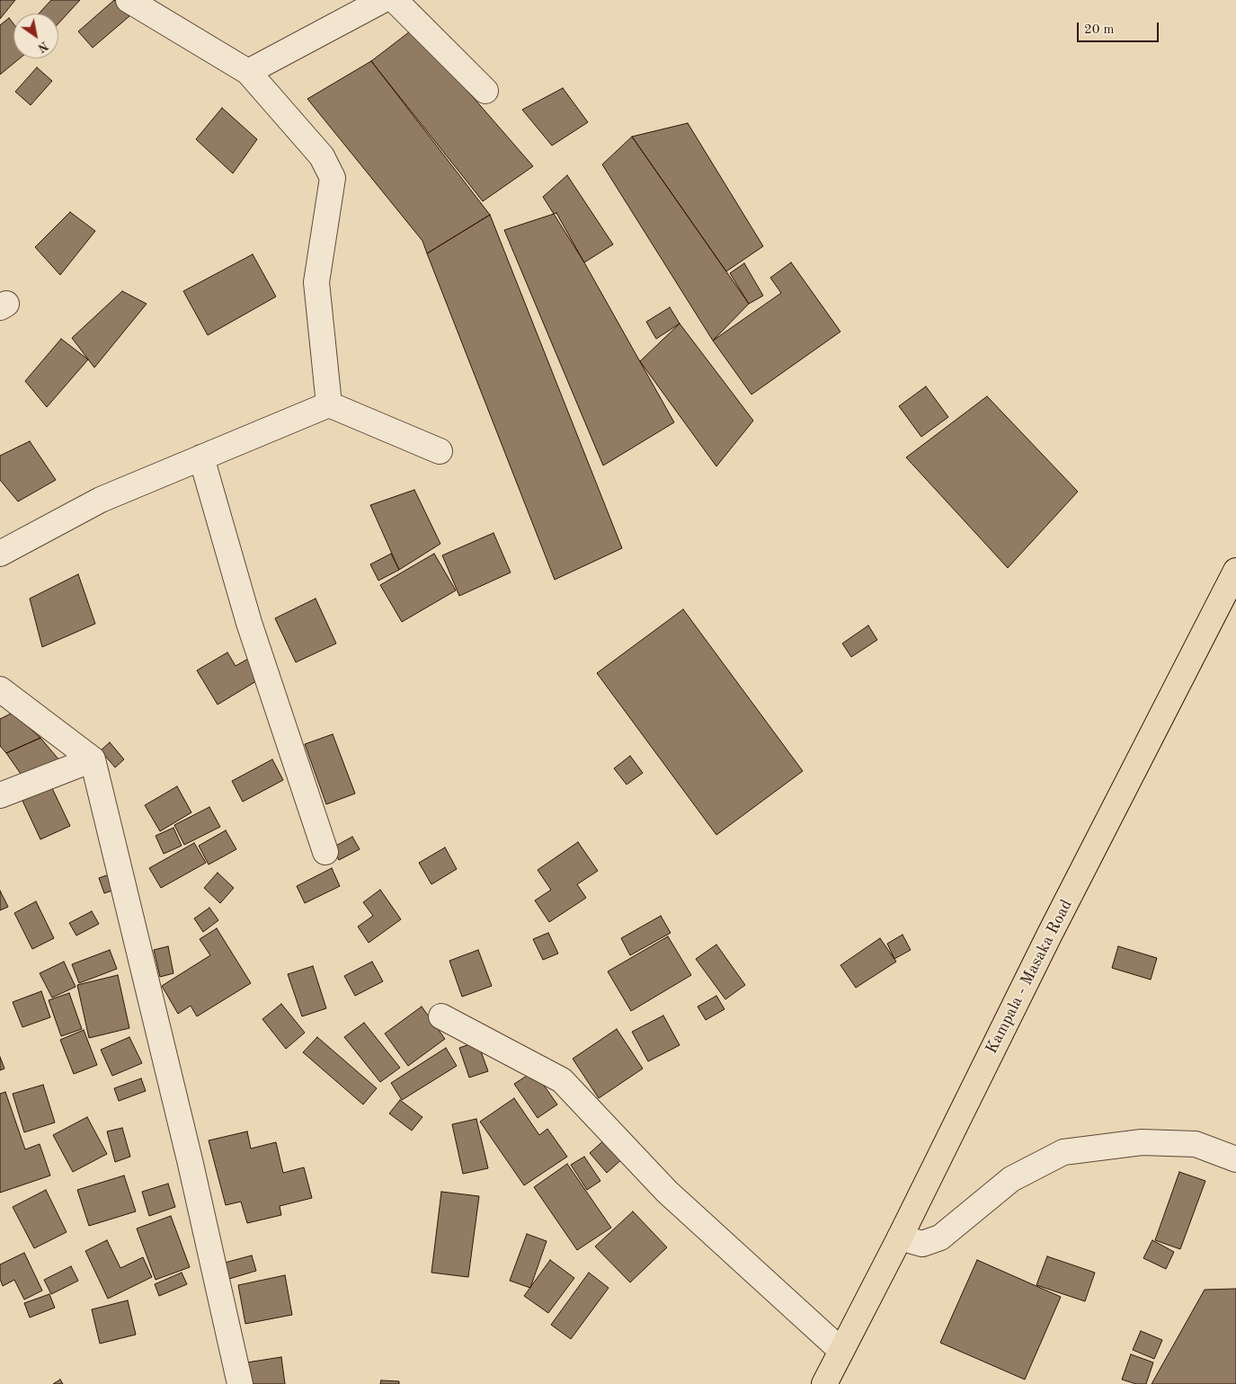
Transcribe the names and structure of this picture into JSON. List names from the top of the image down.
{
  "streets": {
    "main road": ["Kampala - Masaka Road"]
  },
  "scale_bar": "20 m",
  "north": "bottom right"
}
